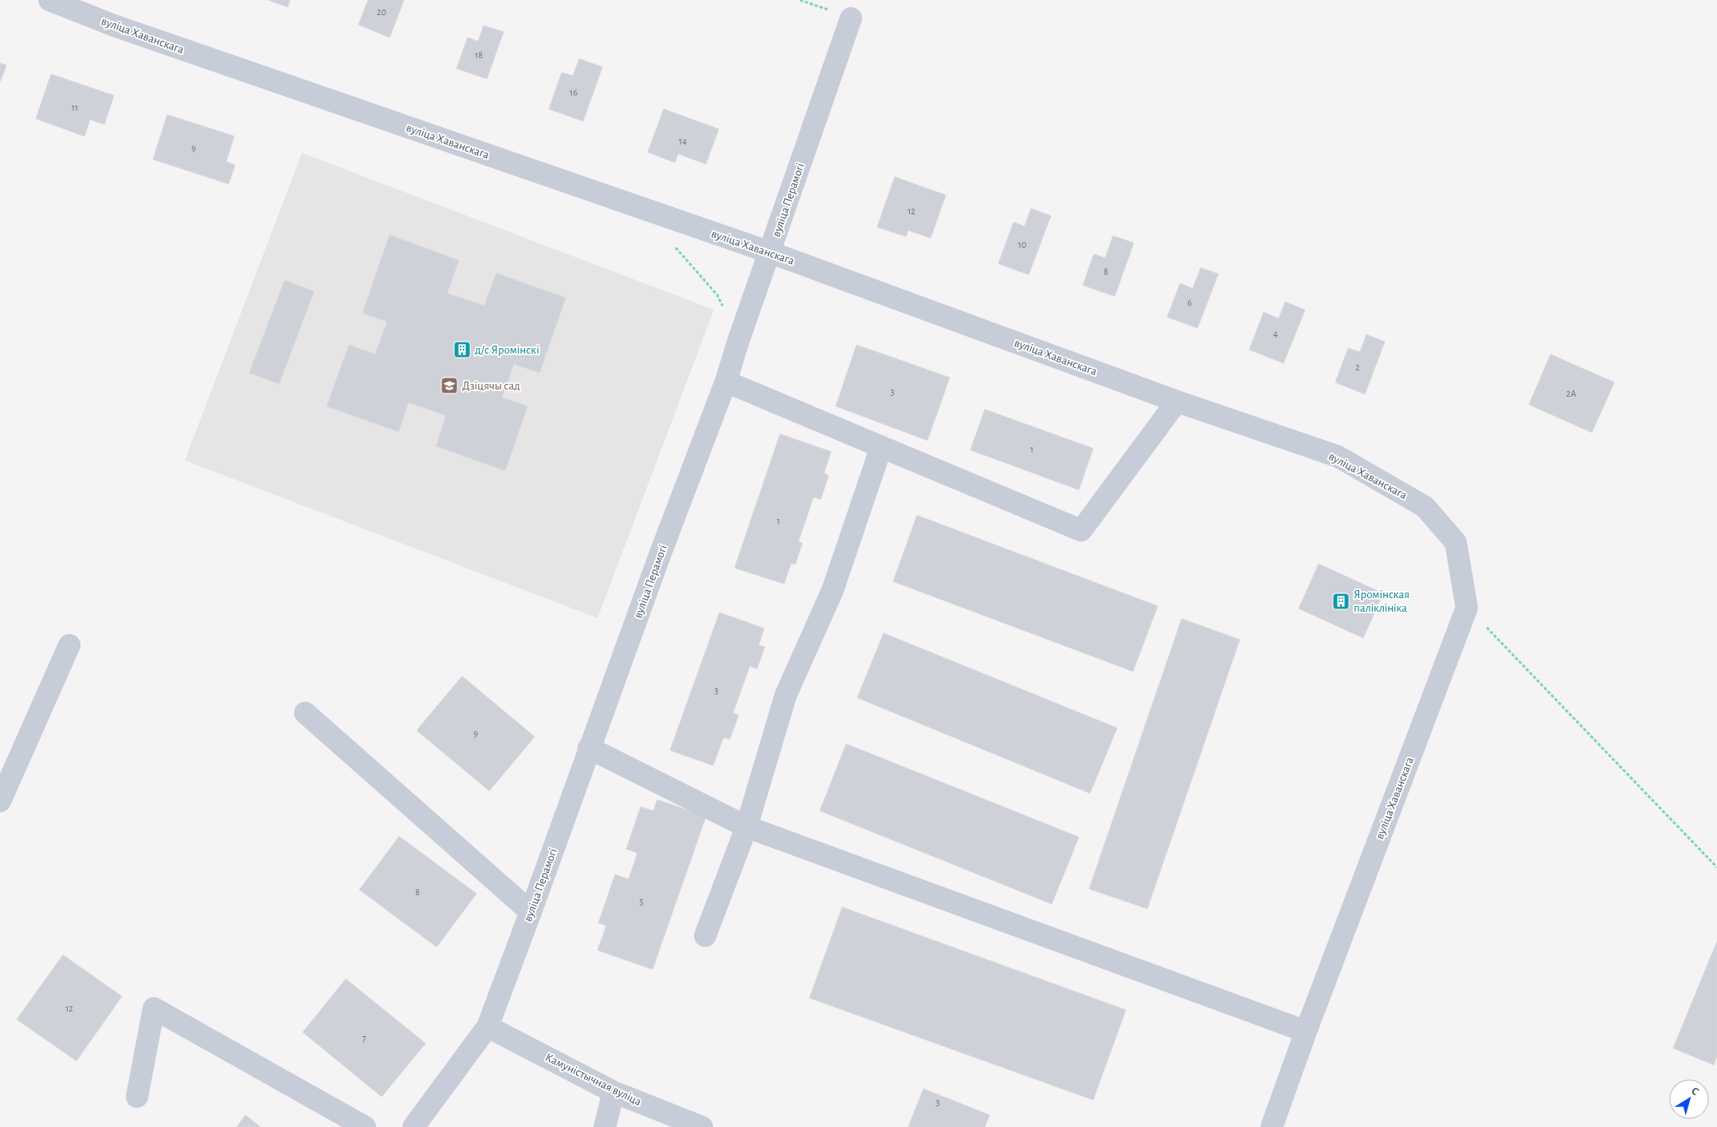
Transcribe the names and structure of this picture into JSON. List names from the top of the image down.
{
  "streets": {
    "street": ["вуліца Хаванскага", "вуліца Перамогі", "Камуністычная вуліца"]
  },
  "crossings": [
    ["вуліца Хаванскага", "вуліца Перамогі"],
    ["вуліца Перамогі", "Камуністычная вуліца"]
  ],
  "places": {
    "building": ["д/с Яромінскі", "Яромінская паліклініка"],
    "school or university": ["Дзіцячы сад"]
  },
  "house_numbers": [
    "20",
    "18",
    "16",
    "11",
    "14",
    "9",
    "12",
    "10",
    "8",
    "6",
    "4",
    "2",
    "3",
    "2А",
    "1",
    "1",
    "3",
    "9",
    "8",
    "5",
    "12",
    "7",
    "3"
  ],
  "north": "top right"
}
